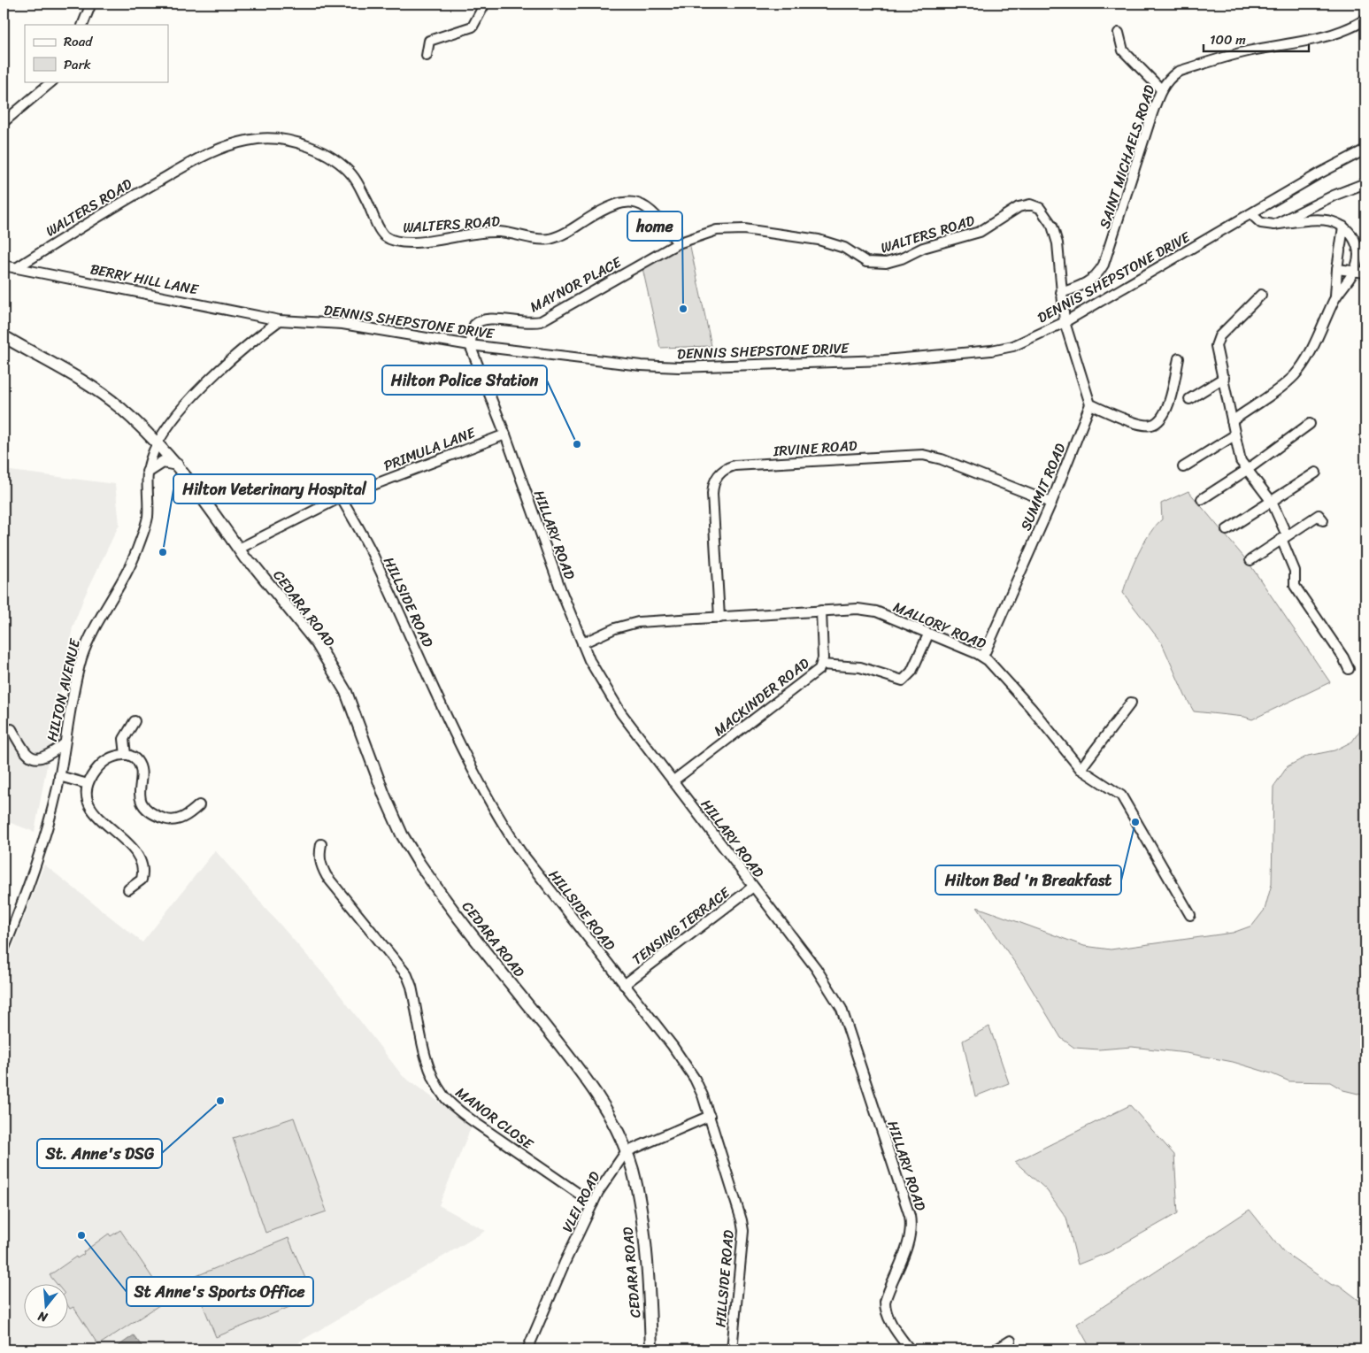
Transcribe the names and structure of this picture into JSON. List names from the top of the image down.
{
  "streets": {
    "main road": ["CEDARA ROAD"],
    "street": [
      "SAINT MICHAELS ROAD",
      "WALTERS ROAD",
      "DENNIS SHEPSTONE DRIVE",
      "BERRY HILL LANE",
      "MAYNOR PLACE",
      "IRVINE ROAD",
      "PRIMULA LANE",
      "SUMMIT ROAD",
      "HILLARY ROAD",
      "HILLSIDE ROAD",
      "MALLORY ROAD",
      "HILTON AVENUE",
      "MACKINDER ROAD",
      "TENSING TERRACE",
      "MANOR CLOSE",
      "VLEI ROAD"
    ]
  },
  "crossings": [
    ["SAINT MICHAELS ROAD", "WALTERS ROAD"],
    ["WALTERS ROAD", "DENNIS SHEPSTONE DRIVE"],
    ["WALTERS ROAD", "BERRY HILL LANE"],
    ["WALTERS ROAD", "MAYNOR PLACE"],
    ["DENNIS SHEPSTONE DRIVE", "BERRY HILL LANE"],
    ["DENNIS SHEPSTONE DRIVE", "MAYNOR PLACE"],
    ["DENNIS SHEPSTONE DRIVE", "HILLARY ROAD"],
    ["MAYNOR PLACE", "HILLARY ROAD"],
    ["IRVINE ROAD", "SUMMIT ROAD"],
    ["IRVINE ROAD", "MALLORY ROAD"],
    ["PRIMULA LANE", "HILLARY ROAD"],
    ["PRIMULA LANE", "HILLSIDE ROAD"],
    ["PRIMULA LANE", "CEDARA ROAD"],
    ["SUMMIT ROAD", "MALLORY ROAD"],
    ["HILLARY ROAD", "MALLORY ROAD"],
    ["HILLARY ROAD", "MACKINDER ROAD"],
    ["HILLARY ROAD", "TENSING TERRACE"],
    ["HILLSIDE ROAD", "TENSING TERRACE"],
    ["CEDARA ROAD", "HILTON AVENUE"],
    ["CEDARA ROAD", "VLEI ROAD"],
    ["MALLORY ROAD", "MACKINDER ROAD"],
    ["MANOR CLOSE", "VLEI ROAD"]
  ],
  "places": [
    "home",
    "Hilton Police Station",
    "Hilton Veterinary Hospital",
    "Hilton Bed 'n Breakfast",
    "St. Anne's DSG",
    "St Anne's Sports Office"
  ],
  "legend": ["Road", "Park"],
  "scale_bar": "100 m",
  "north": "bottom"
}
